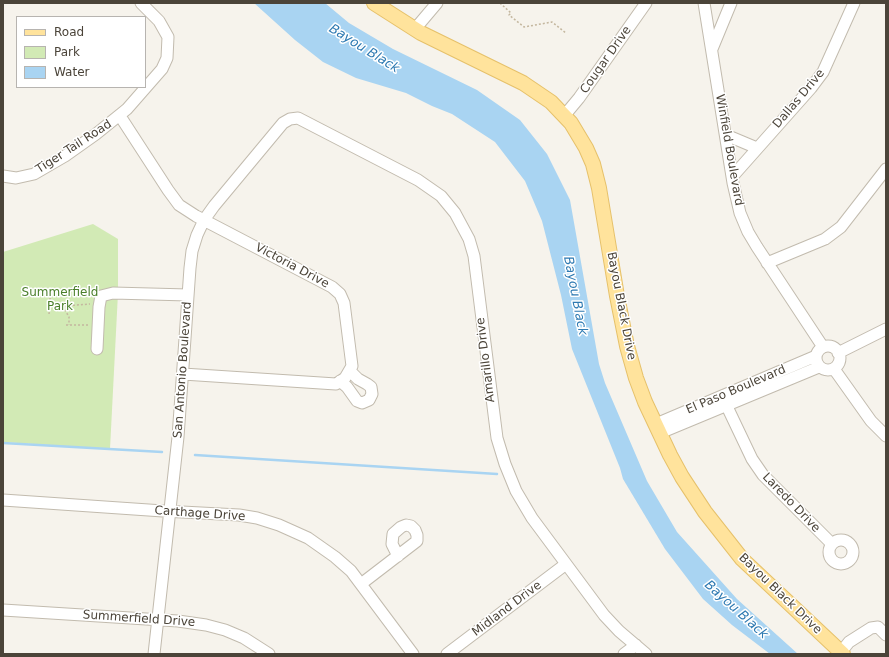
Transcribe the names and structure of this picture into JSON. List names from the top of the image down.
{
  "streets": {
    "main road": ["Bayou Black Drive"],
    "street": [
      "Cougar Drive",
      "Dallas Drive",
      "Tiger Tail Road",
      "Winfield Boulevard",
      "Victoria Drive",
      "Amarillo Drive",
      "San Antonio Boulevard",
      "El Paso Boulevard",
      "Laredo Drive",
      "Carthage Drive",
      "Midland Drive",
      "Summerfield Drive"
    ]
  },
  "crossings": [
    ["Cougar Drive", "Bayou Black Drive"],
    ["Dallas Drive", "Winfield Boulevard"],
    ["Tiger Tail Road", "Victoria Drive"],
    ["Winfield Boulevard", "El Paso Boulevard"],
    ["Victoria Drive", "San Antonio Boulevard"],
    ["Bayou Black Drive", "El Paso Boulevard"],
    ["Amarillo Drive", "San Antonio Boulevard"],
    ["Amarillo Drive", "Midland Drive"],
    ["San Antonio Boulevard", "Carthage Drive"],
    ["San Antonio Boulevard", "Summerfield Drive"],
    ["El Paso Boulevard", "Laredo Drive"]
  ],
  "water": ["Bayou Black"],
  "parks": ["Summerfield Park"],
  "legend": ["Road", "Park", "Water"]
}
